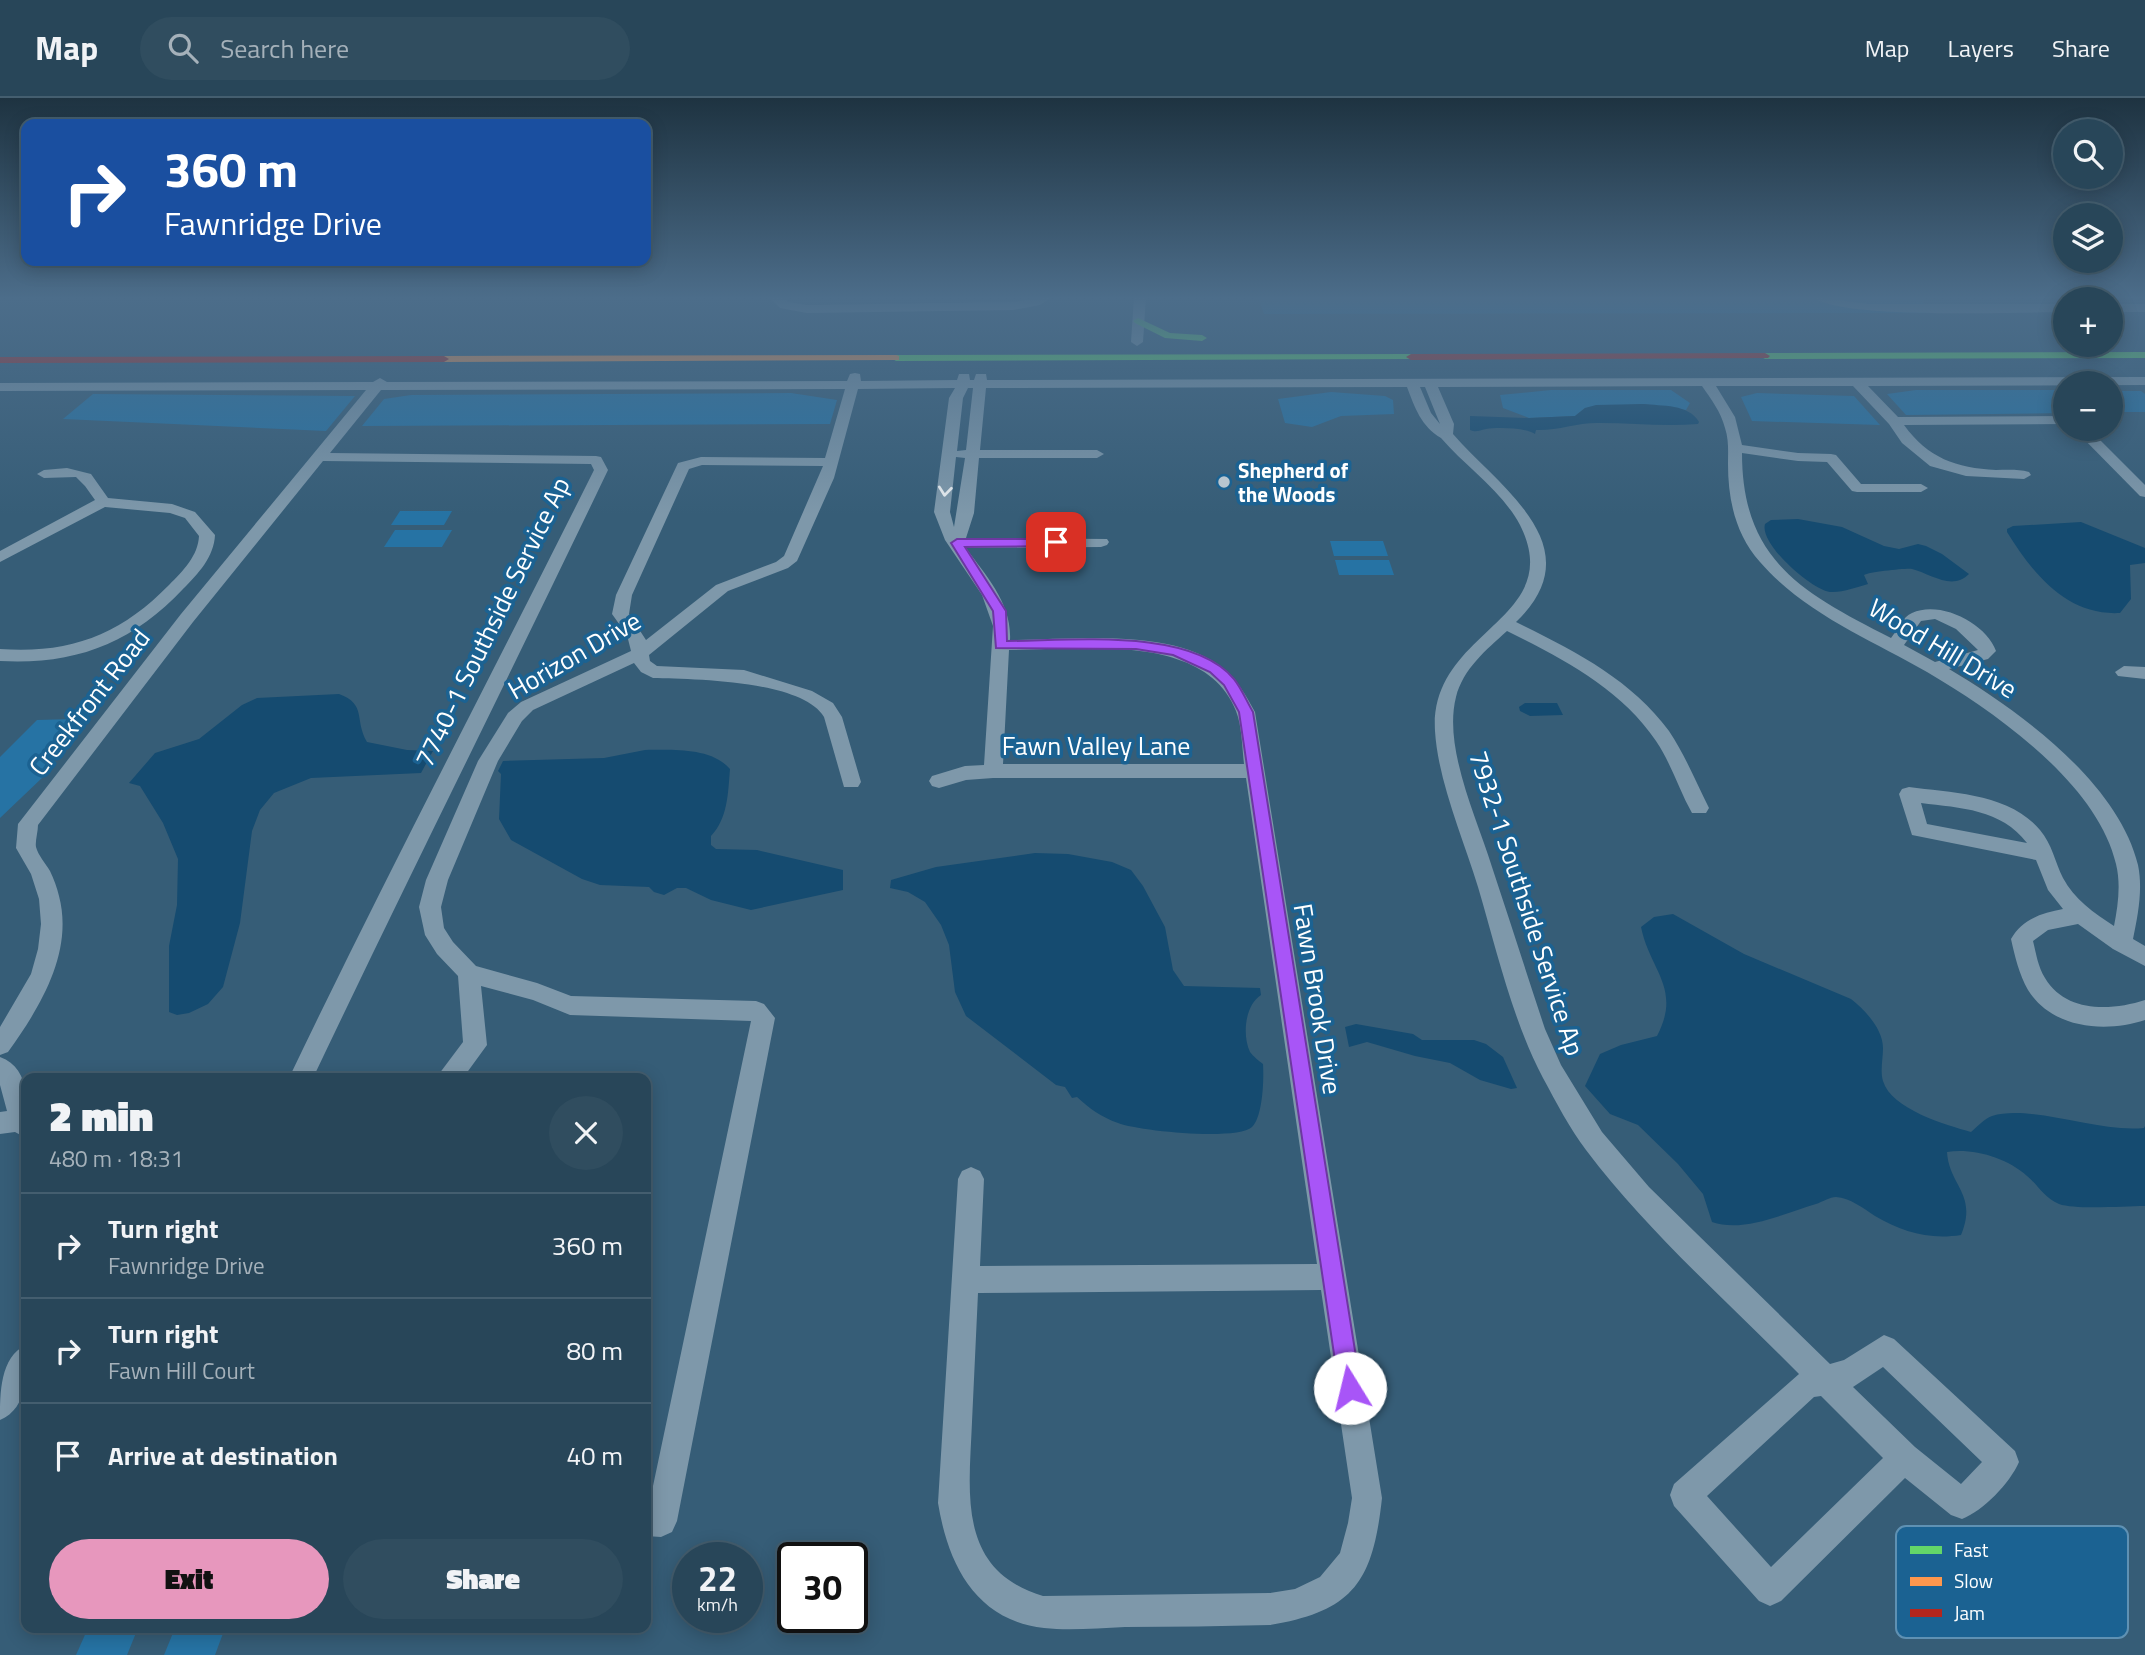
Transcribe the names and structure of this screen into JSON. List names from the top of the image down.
{
  "streets": {
    "street": [
      "7740-1 Southside Service Ap",
      "Wood Hill Drive",
      "Horizon Drive",
      "Creekfront Road",
      "Fawn Valley Lane",
      "7932-1 Southside Service Ap",
      "Fawn Brook Drive"
    ]
  },
  "crossings": [
    ["7740-1 Southside Service Ap", "Creekfront Road"],
    ["Fawn Valley Lane", "Fawn Brook Drive"]
  ],
  "places": ["Shepherd of the Woods"],
  "legend": ["Fast", "Slow", "Jam"],
  "page": {
    "header": "Map",
    "search": "Search here",
    "nav": ["Map", "Layers", "Share"],
    "map_buttons": ["+", "−"],
    "turn": ["360 m", "Fawnridge Drive"],
    "heading": ["2 min", "480 m · 18:31"],
    "list": [
      {
        "name": "Turn right",
        "note": "Fawnridge Drive",
        "value": "360 m"
      },
      {
        "name": "Turn right",
        "note": "Fawn Hill Court",
        "value": "80 m"
      },
      {
        "name": "Arrive at destination",
        "value": "40 m"
      }
    ],
    "buttons": ["Exit", "Share"],
    "speed": "22 km/h",
    "limit": "30"
  }
}
